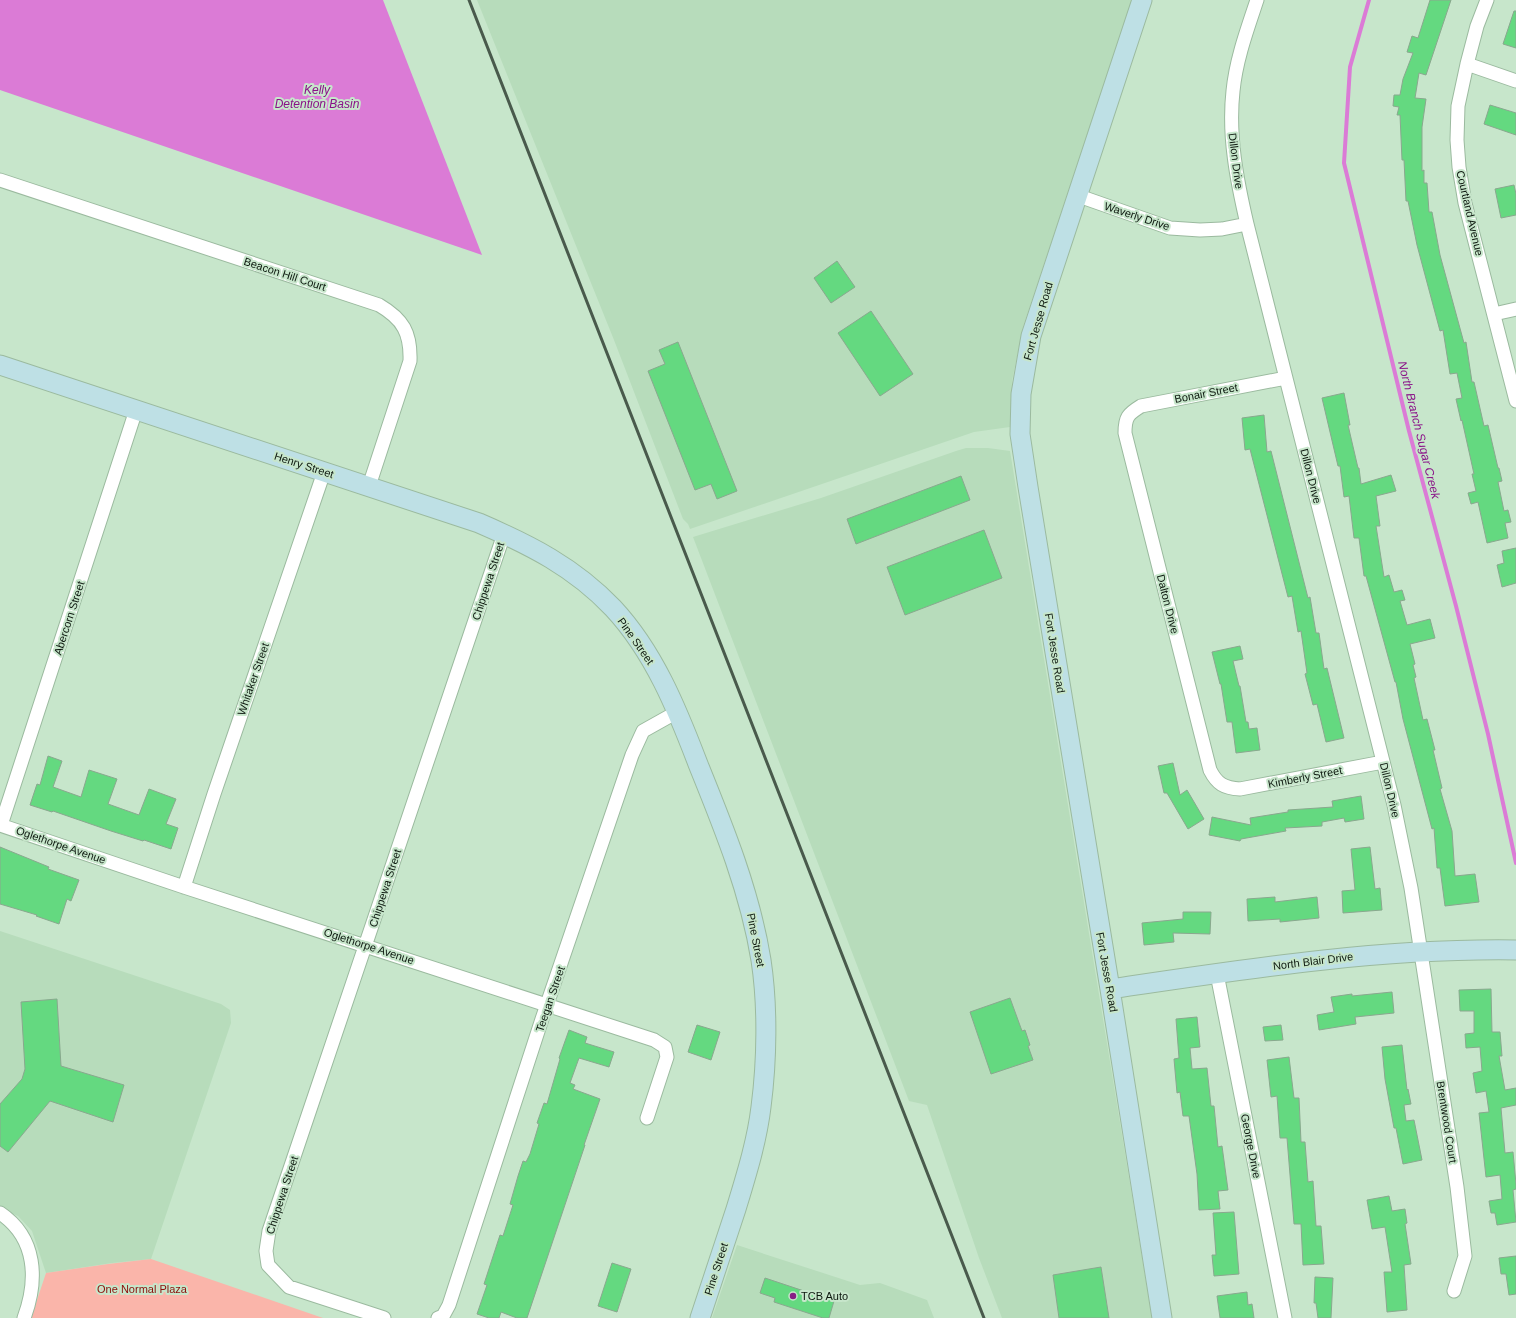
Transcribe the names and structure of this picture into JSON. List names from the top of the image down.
{
  "streets": {
    "street": [
      "Dillon Drive",
      "Courtland Avenue",
      "Waverly Drive",
      "Beacon Hill Court",
      "Fort Jesse Road",
      "Bonair Street",
      "Henry Street",
      "Chippewa Street",
      "Dalton Drive",
      "Abercorn Street",
      "Pine Street",
      "Whitaker Street",
      "Kimberly Street",
      "Oglethorpe Avenue",
      "North Blair Drive",
      "Teegan Street",
      "Brentwood Court",
      "George Drive"
    ]
  },
  "crossings": [
    ["Dillon Drive", "Waverly Drive"],
    ["Dillon Drive", "Bonair Street"],
    ["Dillon Drive", "Kimberly Street"],
    ["Dillon Drive", "North Blair Drive"],
    ["Dillon Drive", "Brentwood Court"],
    ["Waverly Drive", "Fort Jesse Road"],
    ["Beacon Hill Court", "Henry Street"],
    ["Fort Jesse Road", "North Blair Drive"],
    ["Bonair Street", "Dalton Drive"],
    ["Henry Street", "Chippewa Street"],
    ["Henry Street", "Abercorn Street"],
    ["Henry Street", "Pine Street"],
    ["Henry Street", "Whitaker Street"],
    ["Chippewa Street", "Oglethorpe Avenue"],
    ["Dalton Drive", "Kimberly Street"],
    ["Abercorn Street", "Oglethorpe Avenue"],
    ["Pine Street", "Teegan Street"],
    ["Whitaker Street", "Oglethorpe Avenue"],
    ["Oglethorpe Avenue", "Teegan Street"],
    ["North Blair Drive", "Brentwood Court"],
    ["North Blair Drive", "George Drive"]
  ],
  "water": ["Kelly Detention Basin", "North Branch Sugar Creek"],
  "parks": ["One Normal Plaza"],
  "places": ["TCB Auto"]
}
